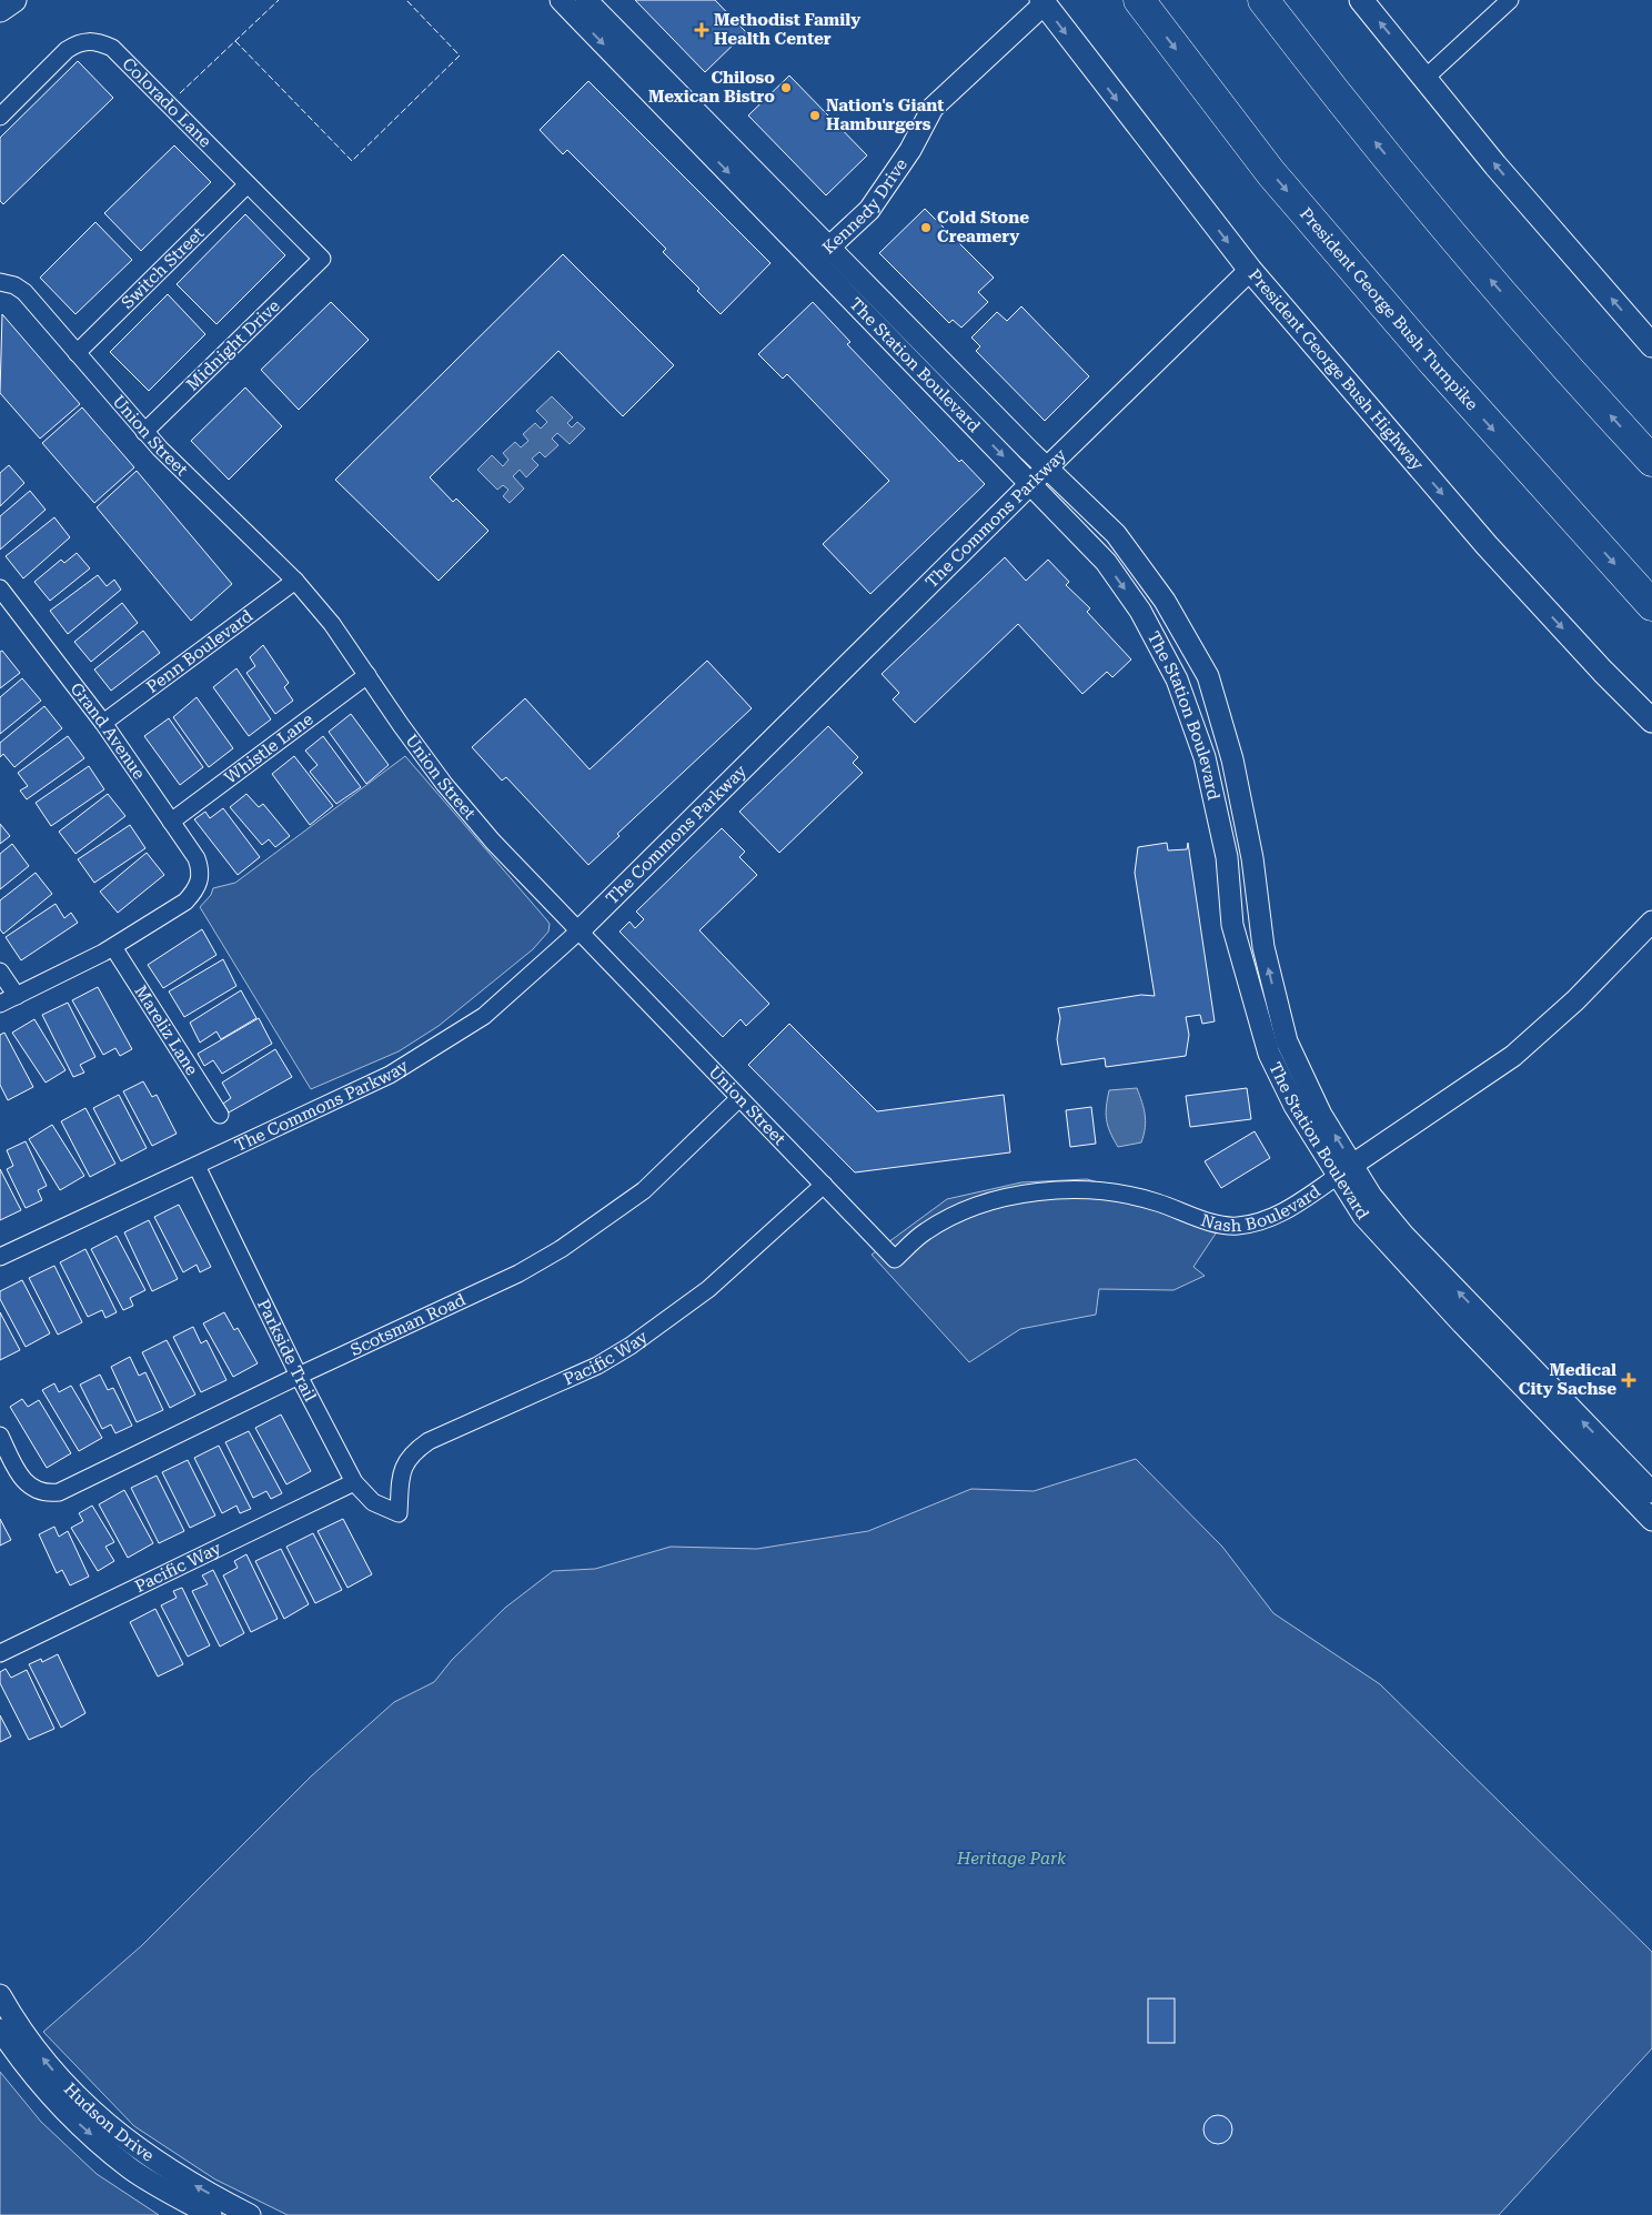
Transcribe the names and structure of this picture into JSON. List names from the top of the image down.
{
  "streets": {
    "highway": ["President George Bush Turnpike"],
    "main road": ["President George Bush Highway"],
    "street": [
      "Colorado Lane",
      "Kennedy Drive",
      "Switch Street",
      "Midnight Drive",
      "The Station Boulevard",
      "Union Street",
      "The Commons Parkway",
      "Penn Boulevard",
      "Grand Avenue",
      "Whistle Lane",
      "Mareliz Lane",
      "Nash Boulevard",
      "Scotsman Road",
      "Parkside Trail",
      "Pacific Way",
      "Hudson Drive"
    ]
  },
  "crossings": [
    ["Colorado Lane", "Switch Street"],
    ["Colorado Lane", "Midnight Drive"],
    ["Kennedy Drive", "The Station Boulevard"],
    ["Kennedy Drive", "President George Bush Highway"],
    ["Switch Street", "Union Street"],
    ["Midnight Drive", "Union Street"],
    ["The Station Boulevard", "The Commons Parkway"],
    ["The Station Boulevard", "Nash Boulevard"],
    ["President George Bush Highway", "The Commons Parkway"],
    ["Union Street", "The Commons Parkway"],
    ["Union Street", "Penn Boulevard"],
    ["Union Street", "Whistle Lane"],
    ["Union Street", "Nash Boulevard"],
    ["Union Street", "Scotsman Road"],
    ["Union Street", "Pacific Way"],
    ["The Commons Parkway", "Parkside Trail"],
    ["Penn Boulevard", "Grand Avenue"],
    ["Grand Avenue", "Whistle Lane"],
    ["Grand Avenue", "Mareliz Lane"],
    ["Scotsman Road", "Parkside Trail"],
    ["Parkside Trail", "Pacific Way"]
  ],
  "one_way": ["President George Bush Highway"],
  "parks": ["Heritage Park"],
  "places": {
    "health": ["Methodist Family Health Center", "Medical City Sachse"],
    "other": ["Chiloso Mexican Bistro", "Nation's Giant Hamburgers", "Cold Stone Creamery"]
  }
}
